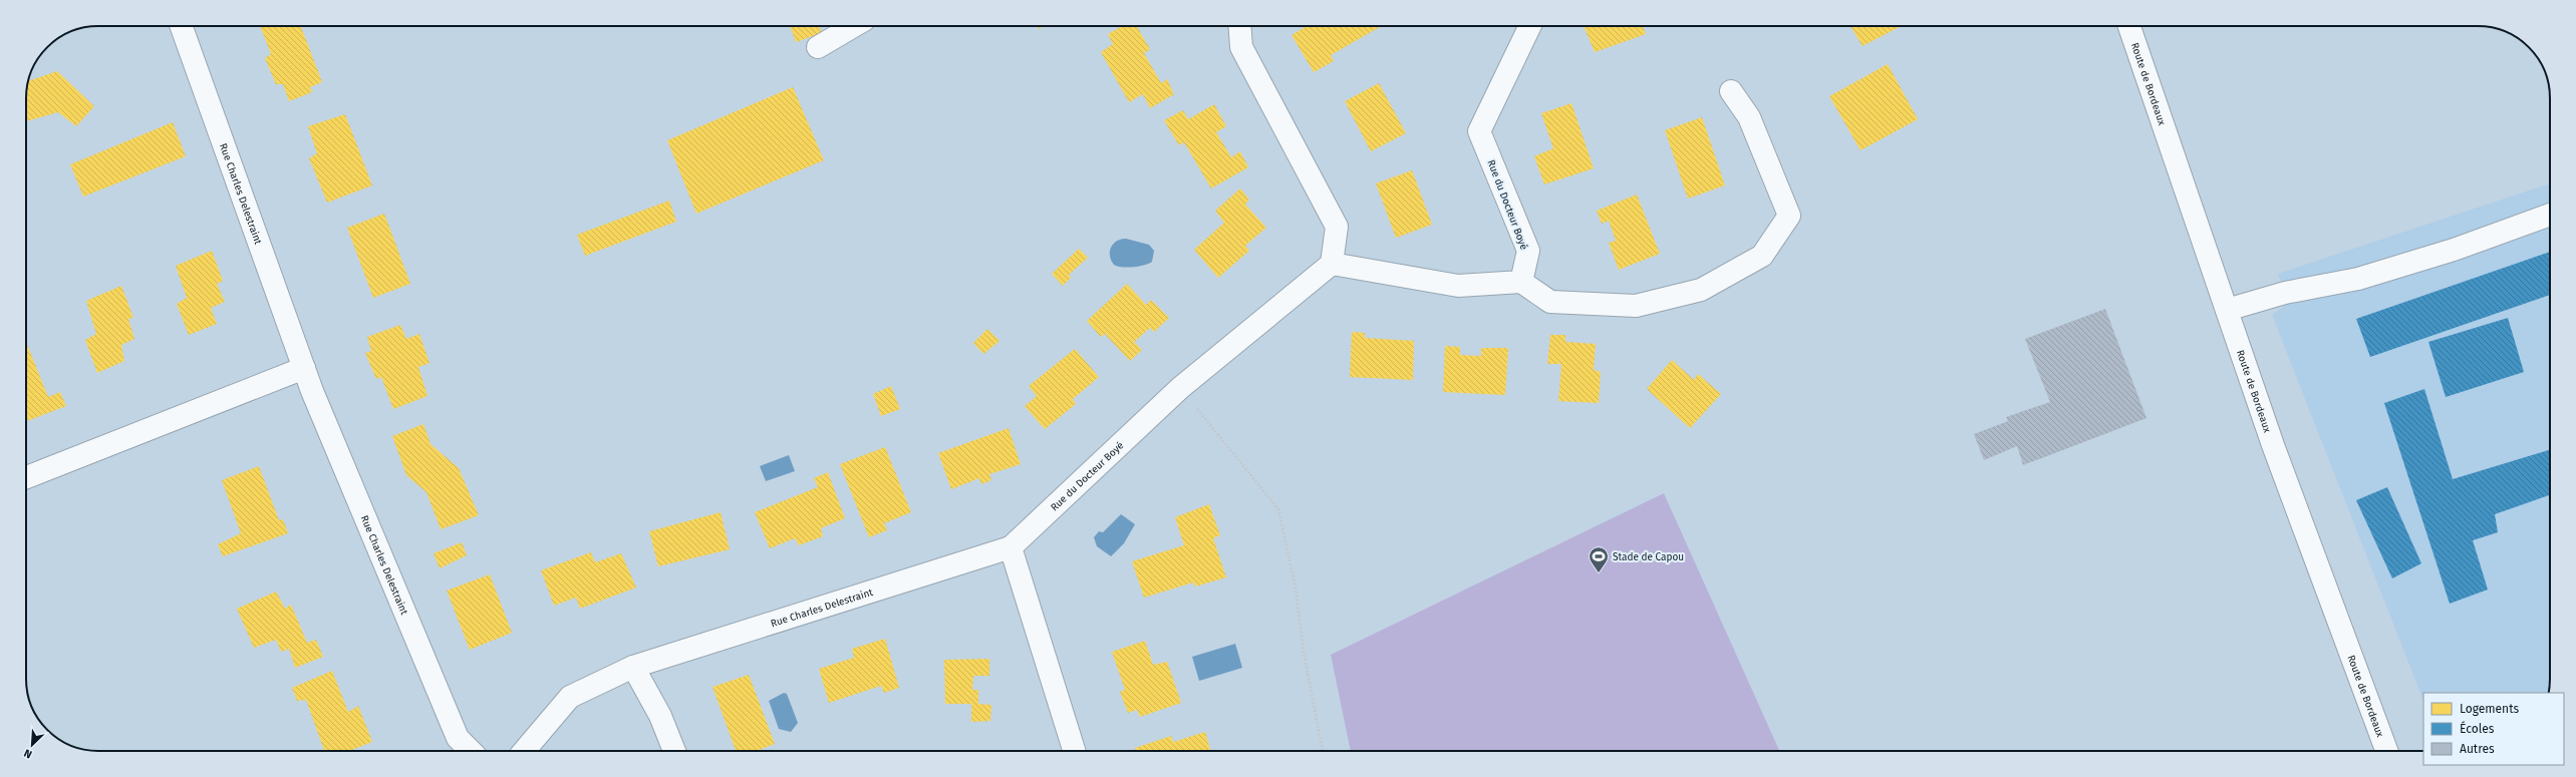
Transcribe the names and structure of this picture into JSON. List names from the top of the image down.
{
  "streets": {
    "street": ["Route de Bordeaux", "Rue Charles Delestraint", "Rue du Docteur Boyé"]
  },
  "crossings": [
    ["Rue Charles Delestraint", "Rue du Docteur Boyé"]
  ],
  "places": {
    "sports": ["Stade de Capou"]
  },
  "legend": ["Logements", "Écoles", "Autres"],
  "north": "bottom left"
}
